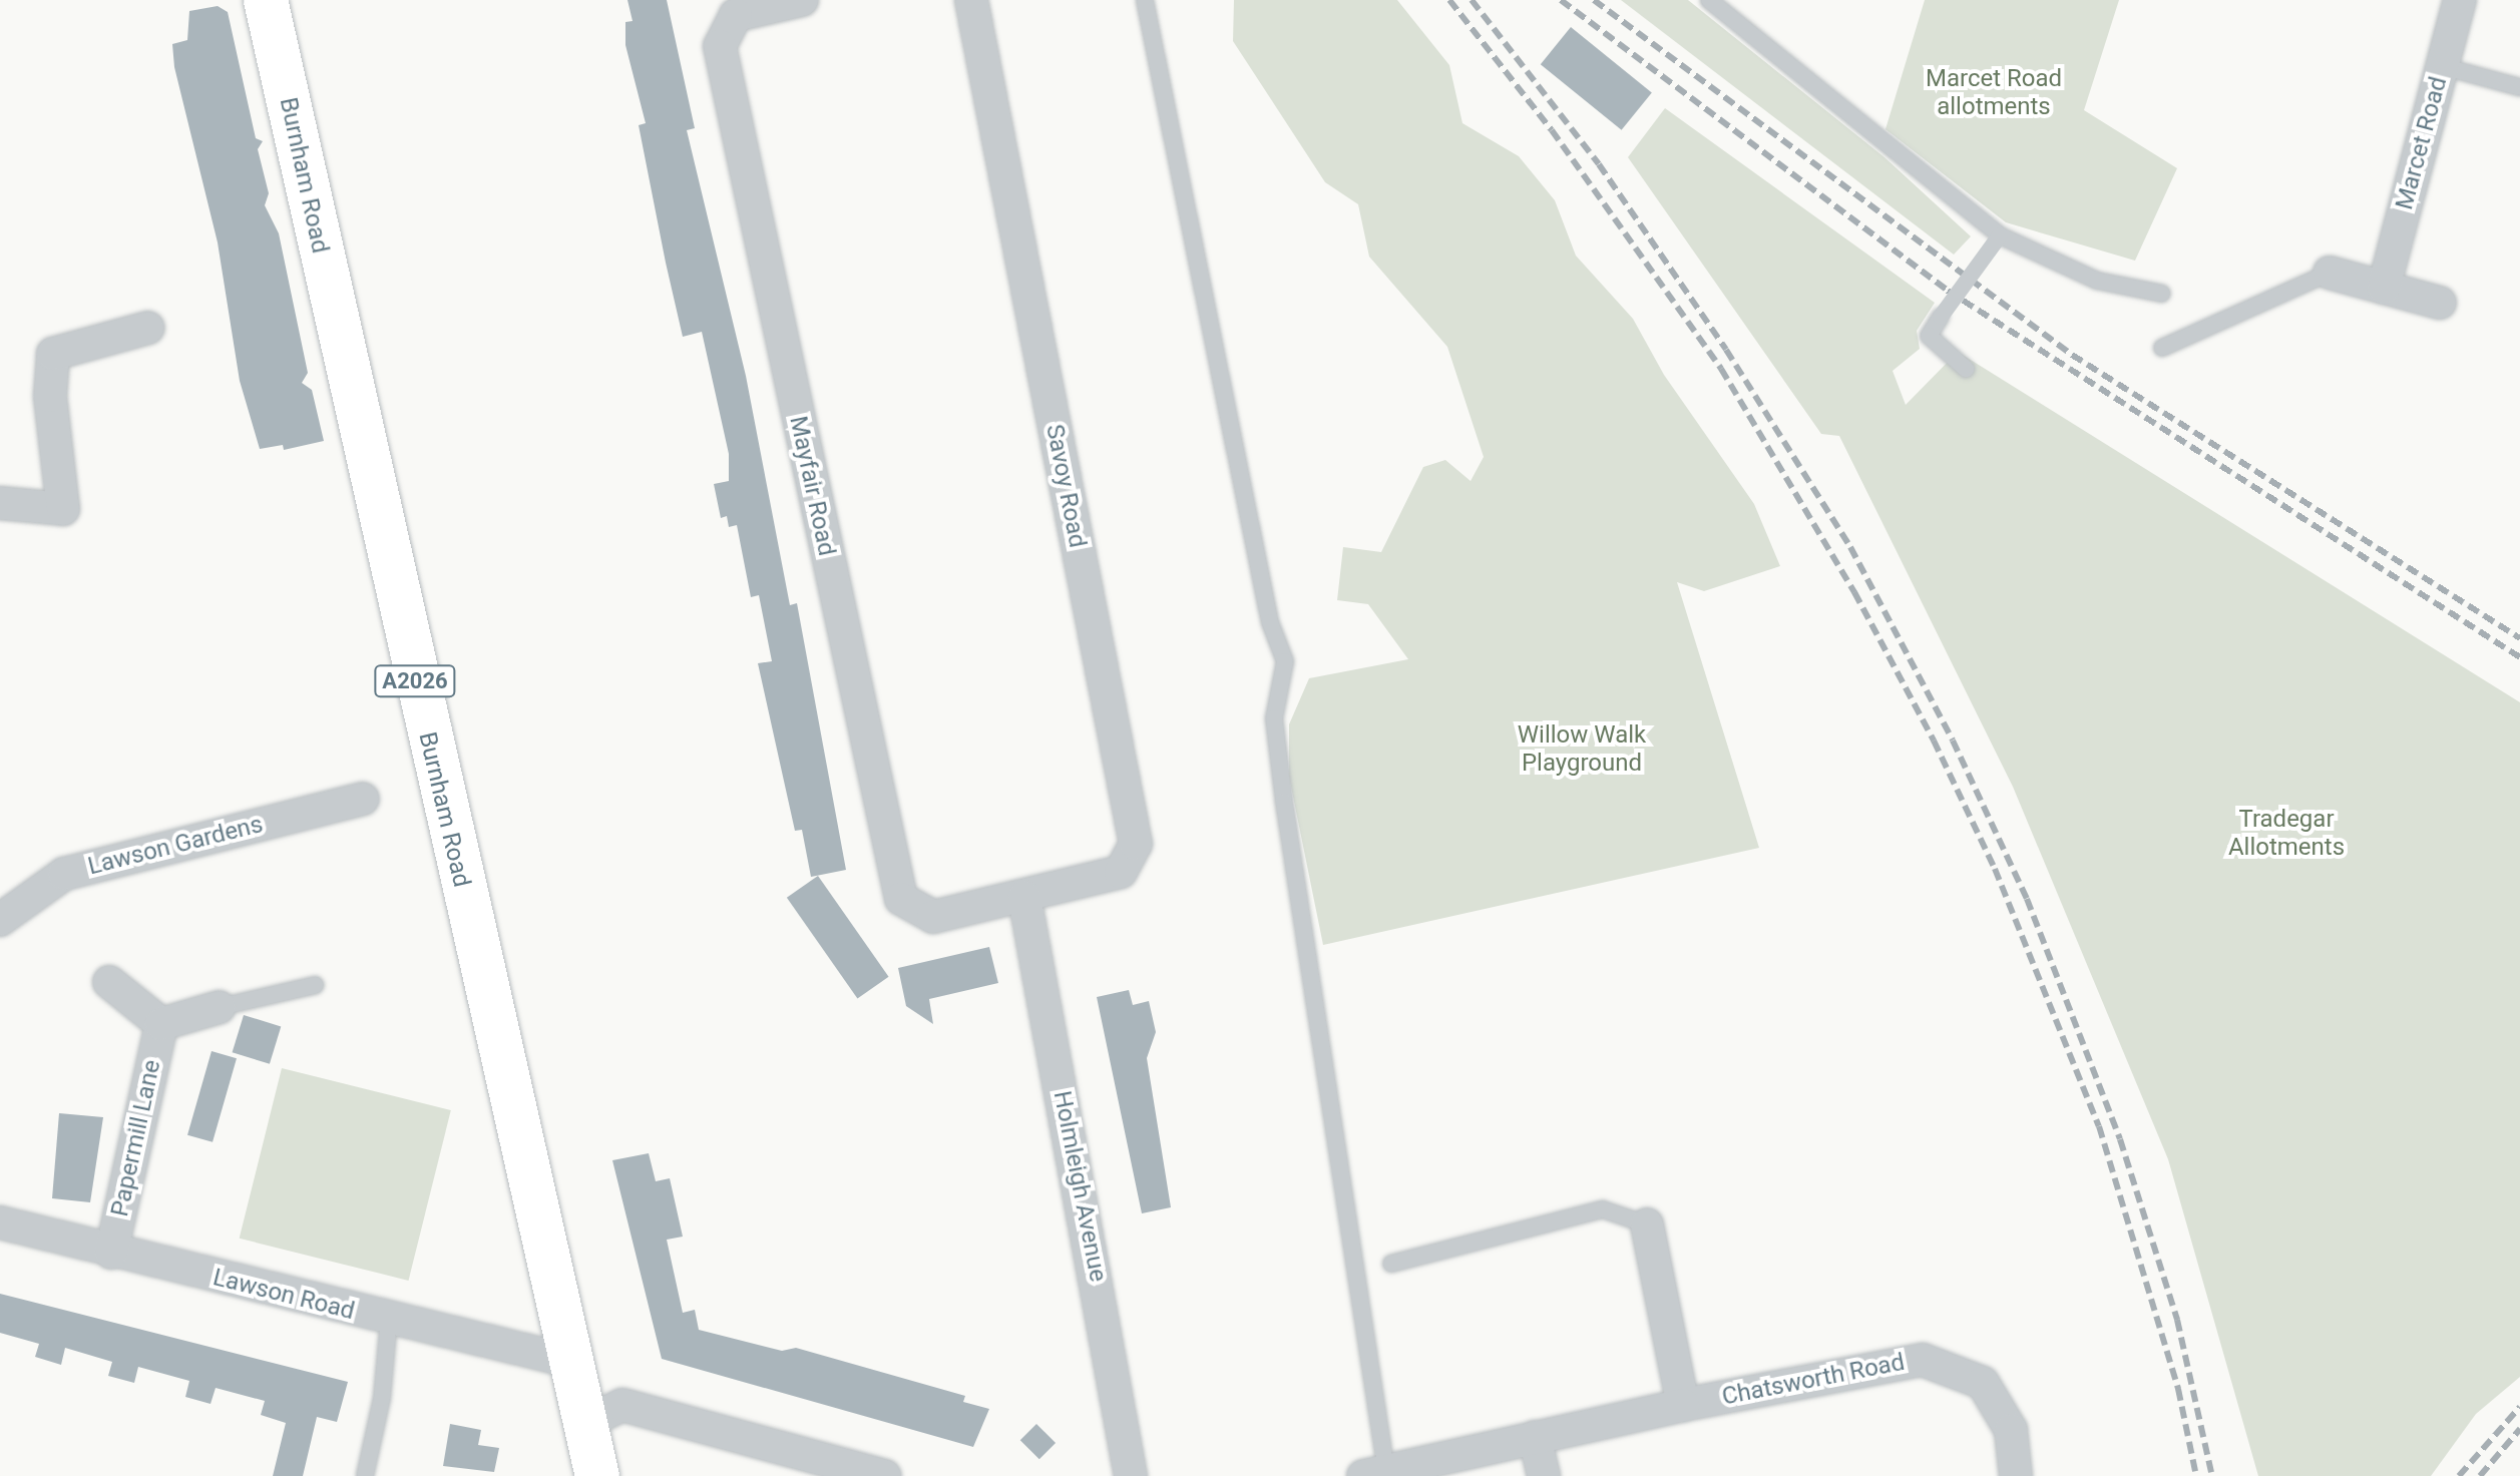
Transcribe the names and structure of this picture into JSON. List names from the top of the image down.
{
  "streets": {
    "main road": ["Burnham Road", "A2026"],
    "street": [
      "Marcet Road",
      "Mayfair Road",
      "Savoy Road",
      "Lawson Gardens",
      "Papermill Lane",
      "Holmleigh Avenue",
      "Lawson Road",
      "Chatsworth Road"
    ]
  },
  "crossings": [
    ["Burnham Road", "Lawson Road"],
    ["Mayfair Road", "Savoy Road"],
    ["Mayfair Road", "Holmleigh Avenue"],
    ["Savoy Road", "Holmleigh Avenue"],
    ["Papermill Lane", "Lawson Road"]
  ],
  "parks": ["Marcet Road allotments", "Willow Walk Playground", "Tradegar Allotments"]
}
